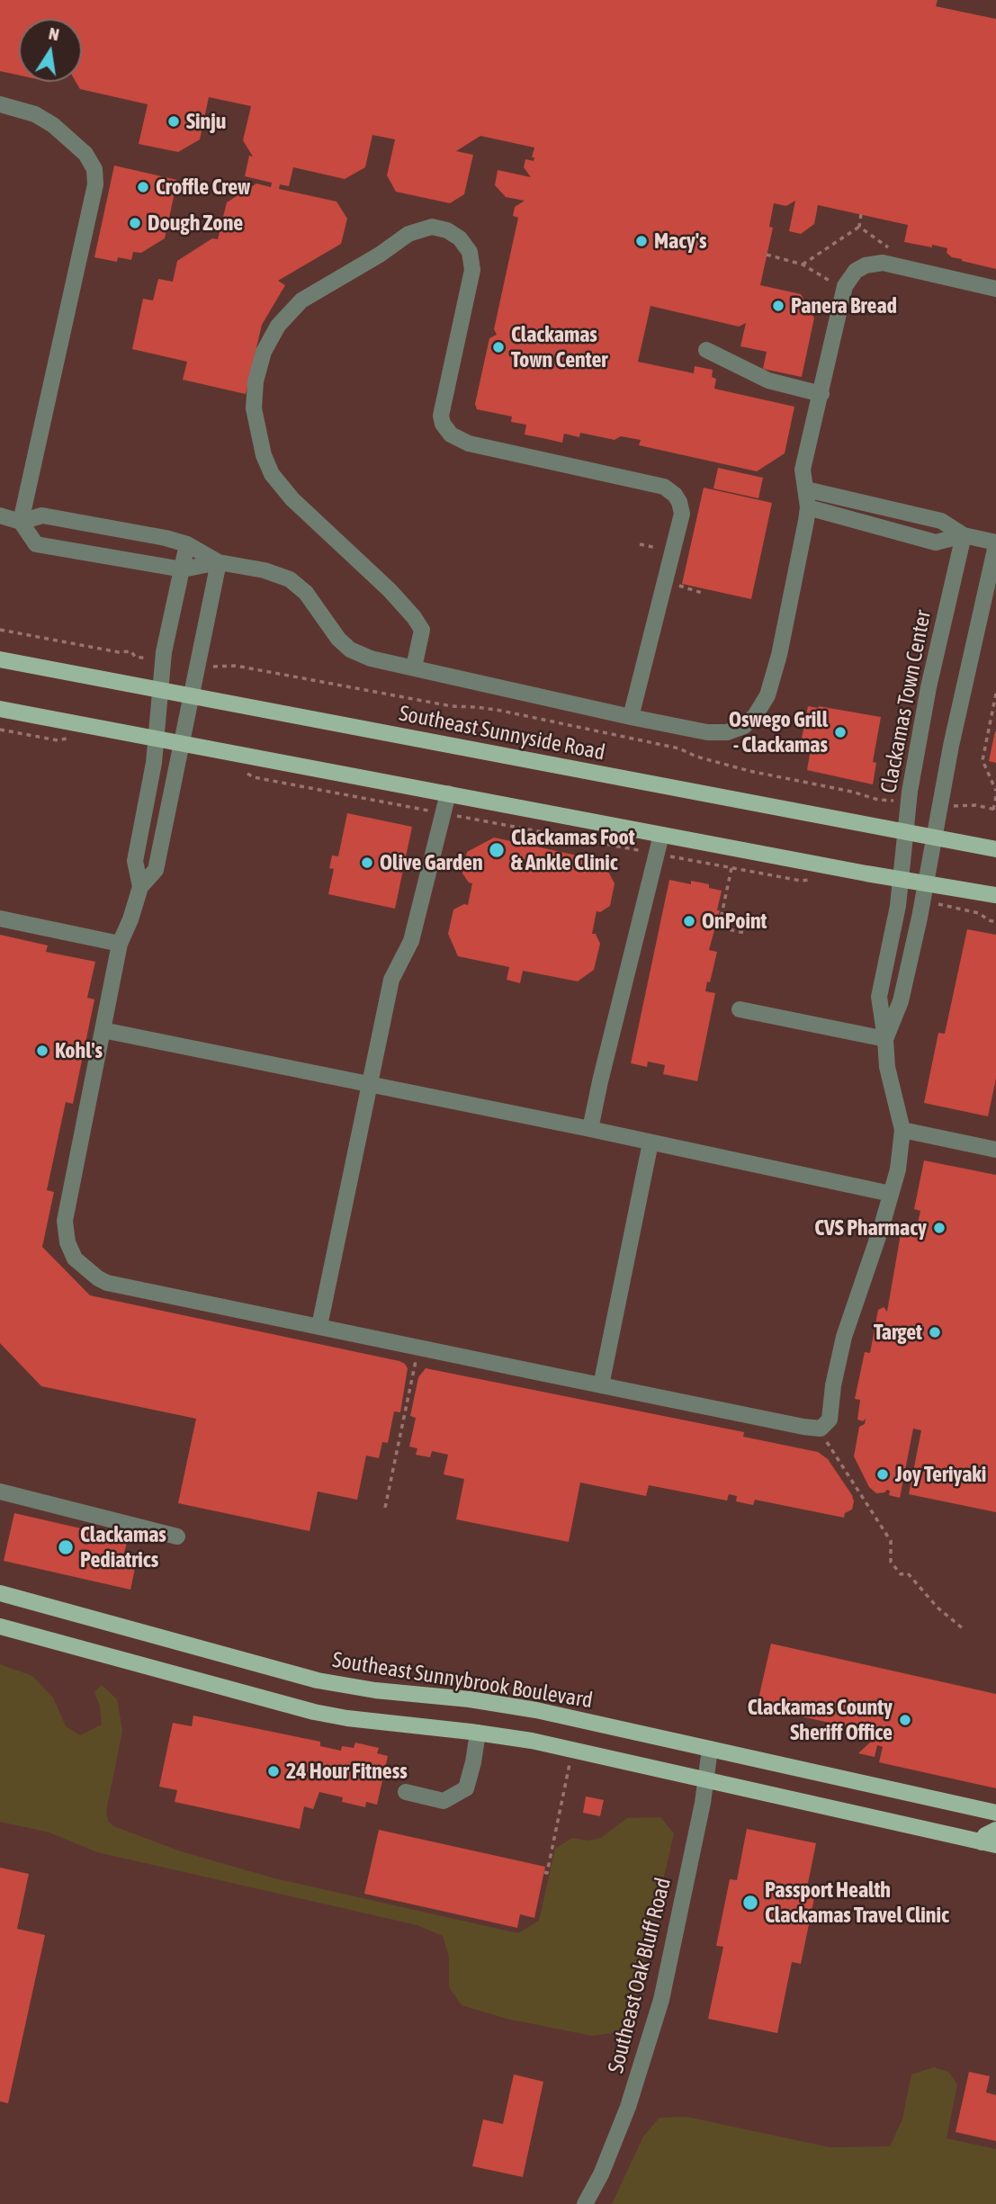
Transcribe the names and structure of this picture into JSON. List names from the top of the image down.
{
  "streets": {
    "main road": ["Southeast Sunnyside Road", "Southeast Sunnybrook Boulevard"],
    "street": ["Clackamas Town Center", "Southeast Oak Bluff Road"]
  },
  "crossings": [
    ["Clackamas Town Center", "Southeast Sunnyside Road"],
    ["Southeast Sunnybrook Boulevard", "Southeast Oak Bluff Road"]
  ],
  "places": [
    "Sinju",
    "Croffle Crew",
    "Dough Zone",
    "Macy's",
    "Panera Bread",
    "Clackamas Town Center",
    "Oswego Grill - Clackamas",
    "Clackamas Foot & Ankle Clinic",
    "Olive Garden",
    "OnPoint",
    "Kohl's",
    "CVS Pharmacy",
    "Target",
    "Joy Teriyaki",
    "Clackamas Pediatrics",
    "Clackamas County Sheriff Office",
    "24 Hour Fitness",
    "Passport Health Clackamas Travel Clinic"
  ],
  "north": "top"
}
